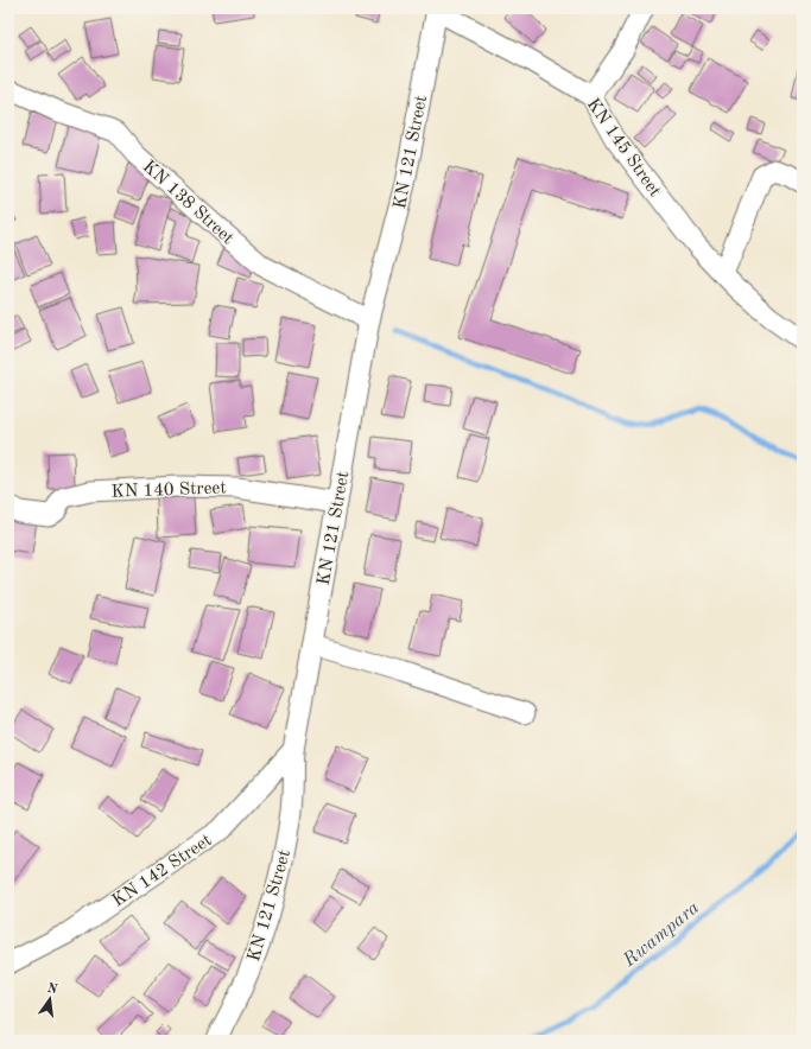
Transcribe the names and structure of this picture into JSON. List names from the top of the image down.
{
  "streets": {
    "street": [
      "KN 145 Street",
      "KN 121 Street",
      "KN 138 Street",
      "KN 140 Street",
      "KN 142 Street"
    ]
  },
  "crossings": [
    ["KN 145 Street", "KN 121 Street"],
    ["KN 121 Street", "KN 138 Street"],
    ["KN 121 Street", "KN 140 Street"],
    ["KN 121 Street", "KN 142 Street"]
  ],
  "water": ["Rwampara"],
  "north": "top"
}
